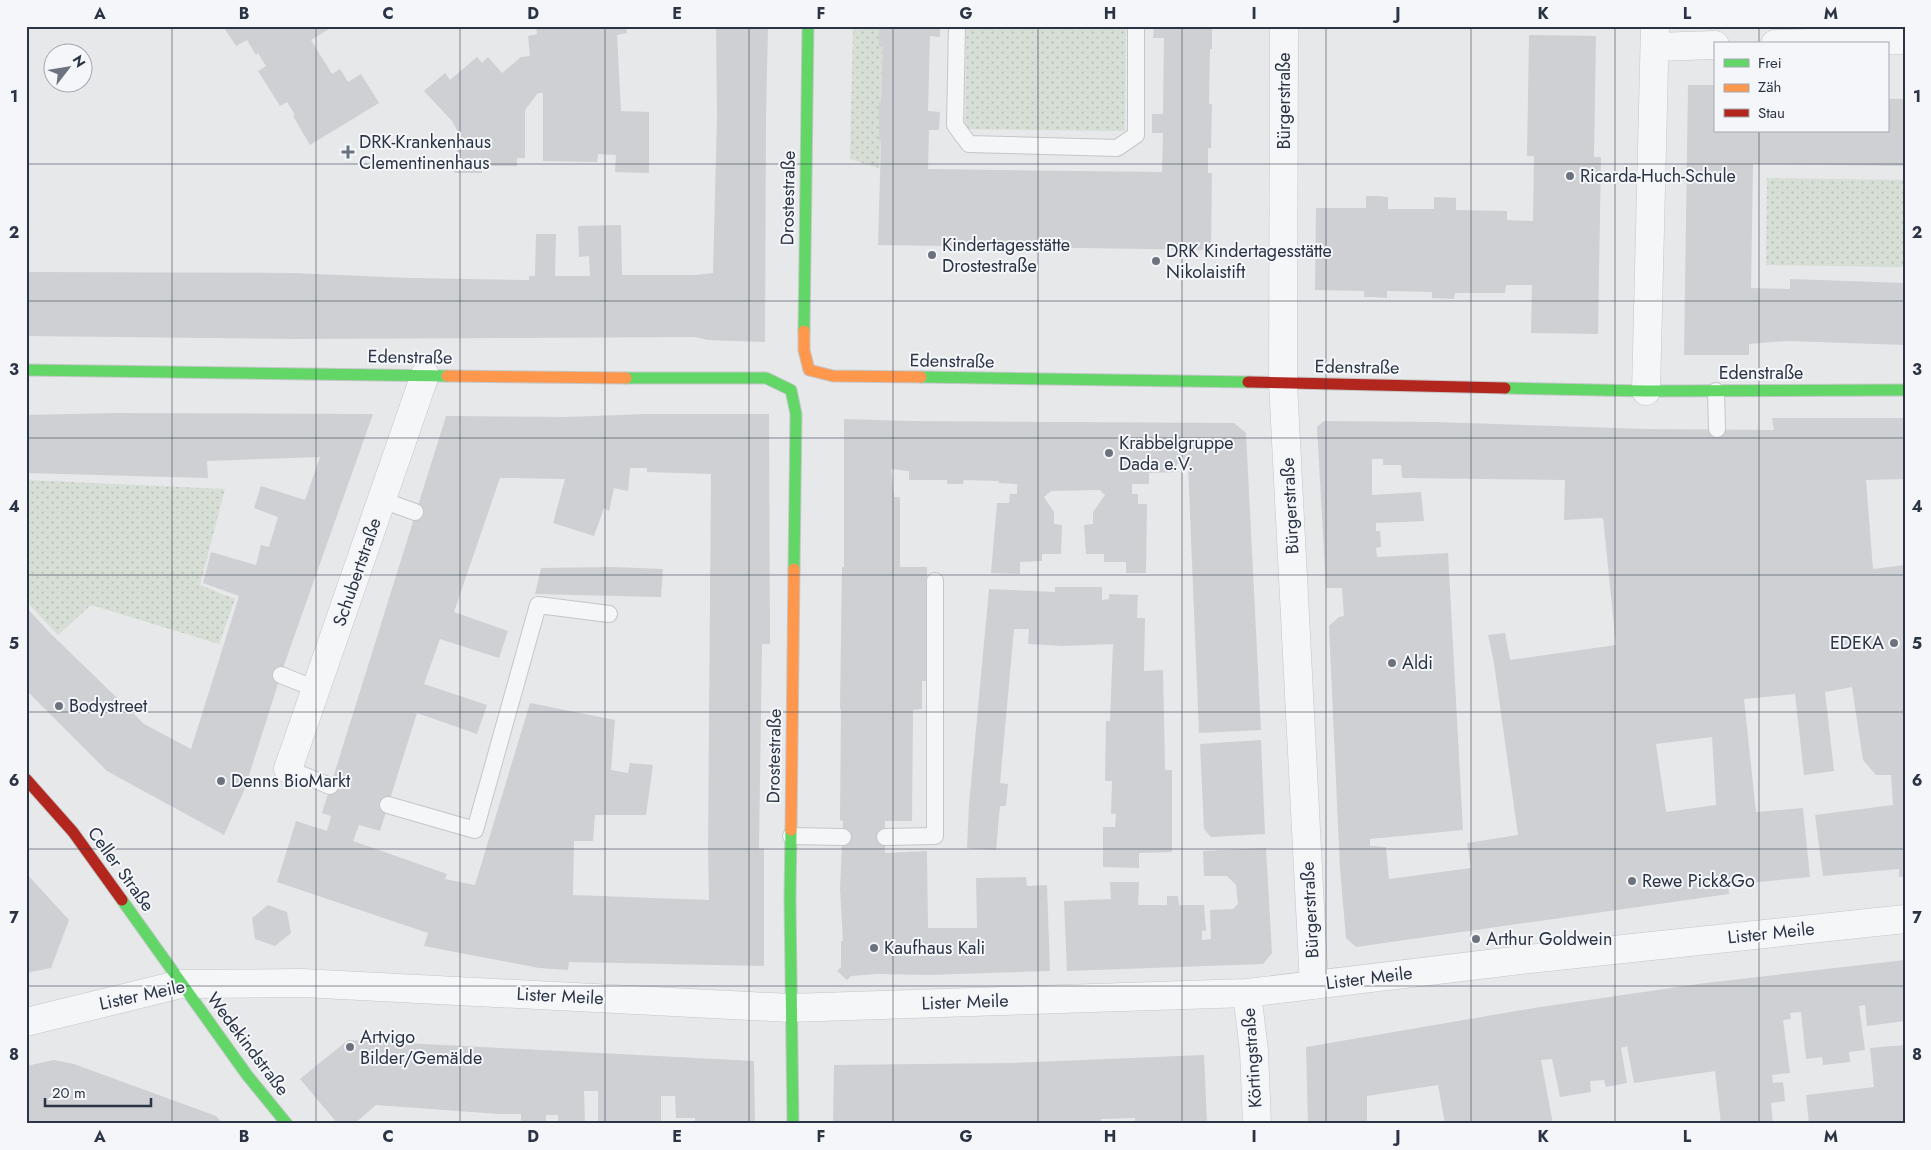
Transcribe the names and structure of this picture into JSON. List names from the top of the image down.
{
  "streets": {
    "street": [
      "Bürgerstraße",
      "Drostestraße",
      "Edenstraße",
      "Schubertstraße",
      "Celler Straße",
      "Lister Meile",
      "Wedekindstraße",
      "Körtingstraße"
    ]
  },
  "crossings": [
    ["Bürgerstraße", "Edenstraße"],
    ["Bürgerstraße", "Lister Meile"],
    ["Drostestraße", "Edenstraße"],
    ["Drostestraße", "Lister Meile"],
    ["Edenstraße", "Schubertstraße"],
    ["Celler Straße", "Lister Meile"],
    ["Celler Straße", "Wedekindstraße"],
    ["Lister Meile", "Wedekindstraße"],
    ["Lister Meile", "Körtingstraße"]
  ],
  "places": {
    "health": ["DRK-Krankenhaus Clementinenhaus"],
    "other": [
      "Ricarda-Huch-Schule",
      "Kindertagesstätte Drostestraße",
      "DRK Kindertagesstätte Nikolaistift",
      "Krabbelgruppe Dada e.V.",
      "EDEKA",
      "Aldi",
      "Bodystreet",
      "Denns BioMarkt",
      "Rewe Pick&Go",
      "Arthur Goldwein",
      "Kaufhaus Kali",
      "Artvigo Bilder/Gemälde"
    ]
  },
  "legend": ["Frei", "Zäh", "Stau"],
  "scale_bar": "20 m",
  "north": "top right",
  "grid": {
    "columns": [
      "A",
      "B",
      "C",
      "D",
      "E",
      "F",
      "G",
      "H",
      "I",
      "J",
      "K",
      "L",
      "M"
    ],
    "rows": [
      "1",
      "2",
      "3",
      "4",
      "5",
      "6",
      "7",
      "8"
    ]
  }
}
